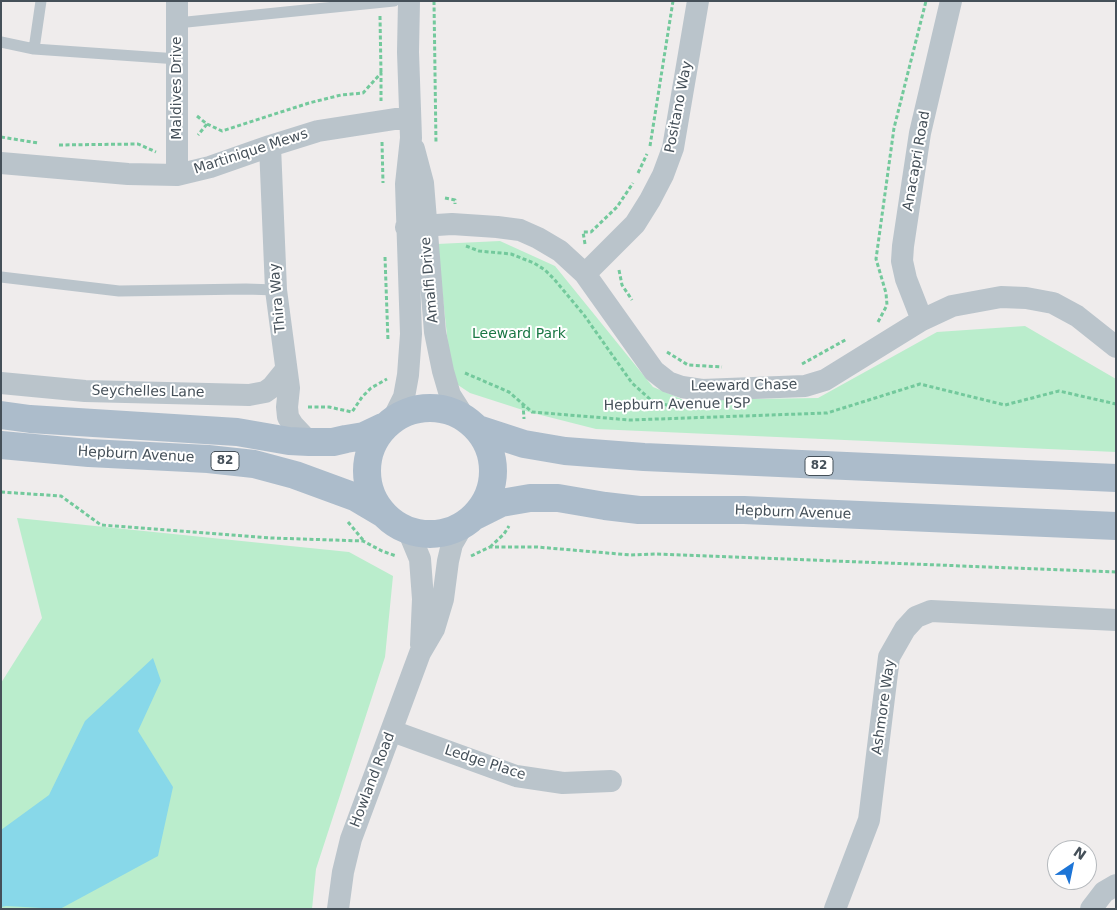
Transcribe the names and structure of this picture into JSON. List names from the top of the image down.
{
  "streets": {
    "main road": ["Hepburn Avenue", "82"],
    "street": [
      "Maldives Drive",
      "Positano Way",
      "Martinique Mews",
      "Anacapri Road",
      "Amalfi Drive",
      "Thira Way",
      "Leeward Chase",
      "Seychelles Lane",
      "Ashmore Way",
      "Ledge Place",
      "Howland Road"
    ],
    "path": ["Hepburn Avenue PSP"]
  },
  "crossings": [
    ["Maldives Drive", "Martinique Mews"],
    ["Positano Way", "Leeward Chase"],
    ["Martinique Mews", "Amalfi Drive"],
    ["Martinique Mews", "Thira Way"],
    ["Anacapri Road", "Leeward Chase"],
    ["Amalfi Drive", "Leeward Chase"],
    ["Amalfi Drive", "Hepburn Avenue"],
    ["Amalfi Drive", "82"],
    ["Amalfi Drive", "Howland Road"],
    ["Thira Way", "Seychelles Lane"],
    ["Thira Way", "Hepburn Avenue"],
    ["Hepburn Avenue", "82"],
    ["Hepburn Avenue", "Howland Road"],
    ["82", "Howland Road"],
    ["Ledge Place", "Howland Road"]
  ],
  "parks": ["Leeward Park"],
  "north": "top right"
}
